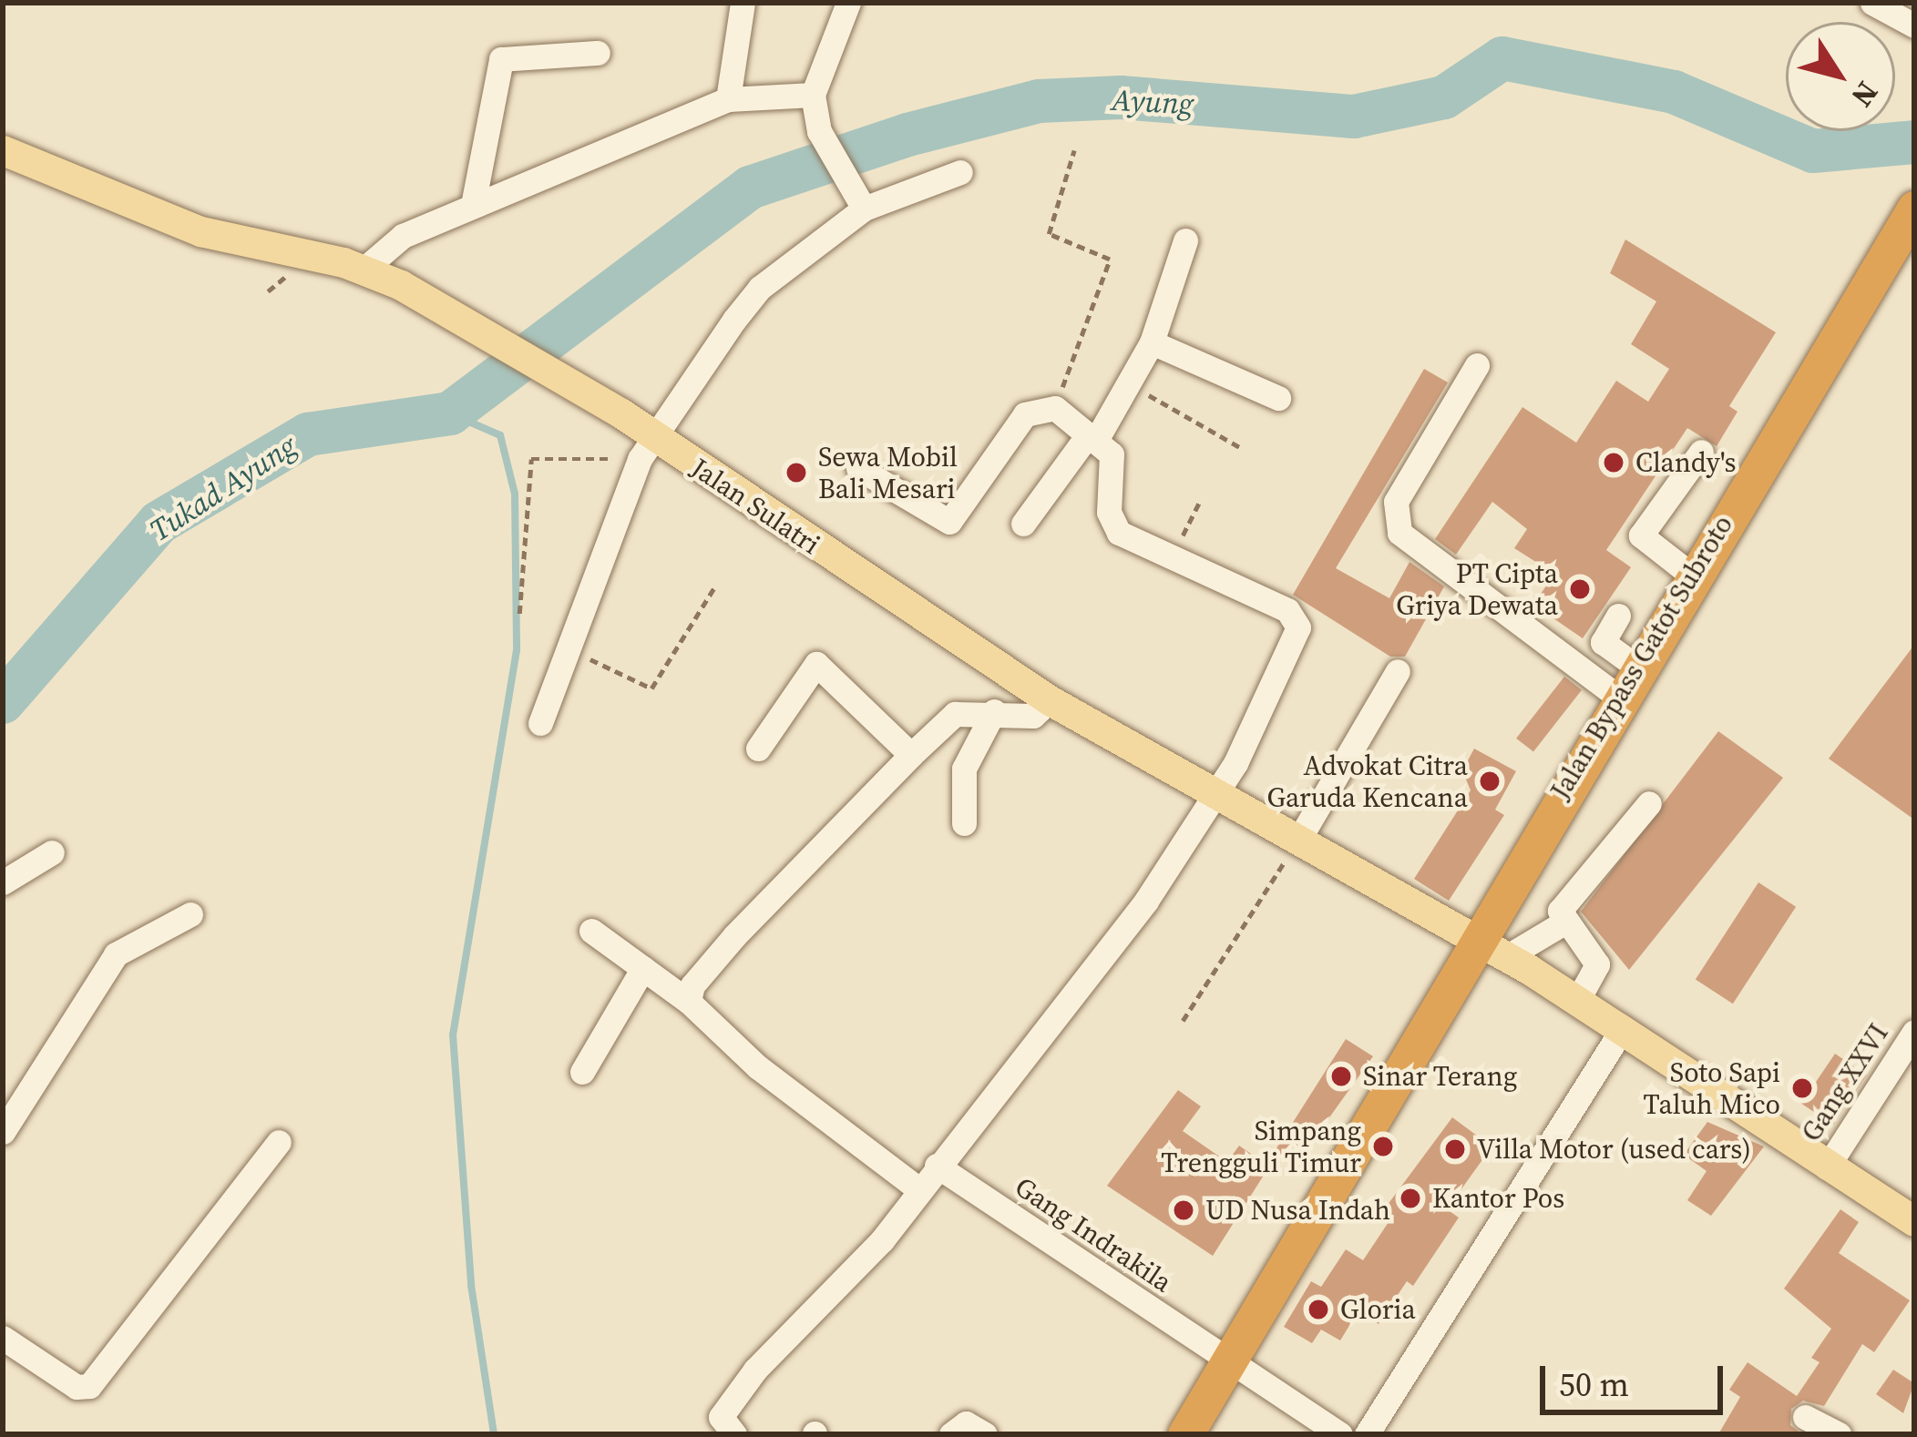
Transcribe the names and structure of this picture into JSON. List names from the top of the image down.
{
  "streets": {
    "highway": ["Jalan Bypass Gatot Subroto"],
    "main road": ["Jalan Sulatri"],
    "street": ["Gang XXVI", "Gang Indrakila"]
  },
  "crossings": [
    ["Jalan Sulatri", "Jalan Bypass Gatot Subroto"],
    ["Jalan Sulatri", "Gang XXVI"],
    ["Jalan Bypass Gatot Subroto", "Gang Indrakila"]
  ],
  "water": ["Ayung", "Tukad Ayung"],
  "places": [
    "Clandy's",
    "Sewa Mobil Bali Mesari",
    "PT Cipta Griya Dewata",
    "Advokat Citra Garuda Kencana",
    "Sinar Terang",
    "Soto Sapi Taluh Mico",
    "Simpang Trengguli Timur",
    "Villa Motor (used cars)",
    "Kantor Pos",
    "UD Nusa Indah",
    "Gloria"
  ],
  "scale_bar": "50 m",
  "north": "bottom right"
}
